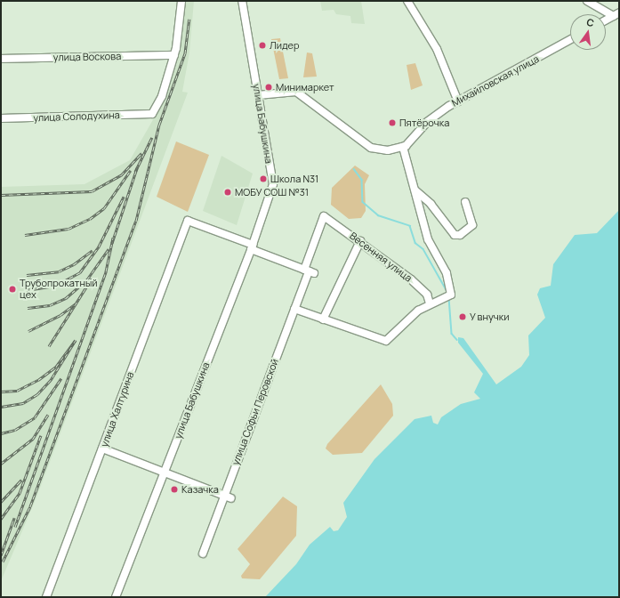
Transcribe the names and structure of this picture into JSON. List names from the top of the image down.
{
  "streets": {
    "street": [
      "улица Воскова",
      "Михайловская улица",
      "улица Солодухина",
      "улица Бабушкина",
      "Весенняя улица",
      "улица Халтурина",
      "улица Софьи Перовской"
    ]
  },
  "crossings": [
    ["улица Воскова", "улица Солодухина"],
    ["улица Бабушкина", "улица Халтурина"],
    ["Весенняя улица", "улица Софьи Перовской"]
  ],
  "places": [
    "Лидер",
    "Минимаркет",
    "Пятёрочка",
    "Школа N31",
    "МОБУ СОШ №31",
    "Трубопрокатный цех",
    "У внучки",
    "Казачка"
  ],
  "north": "top"
}
